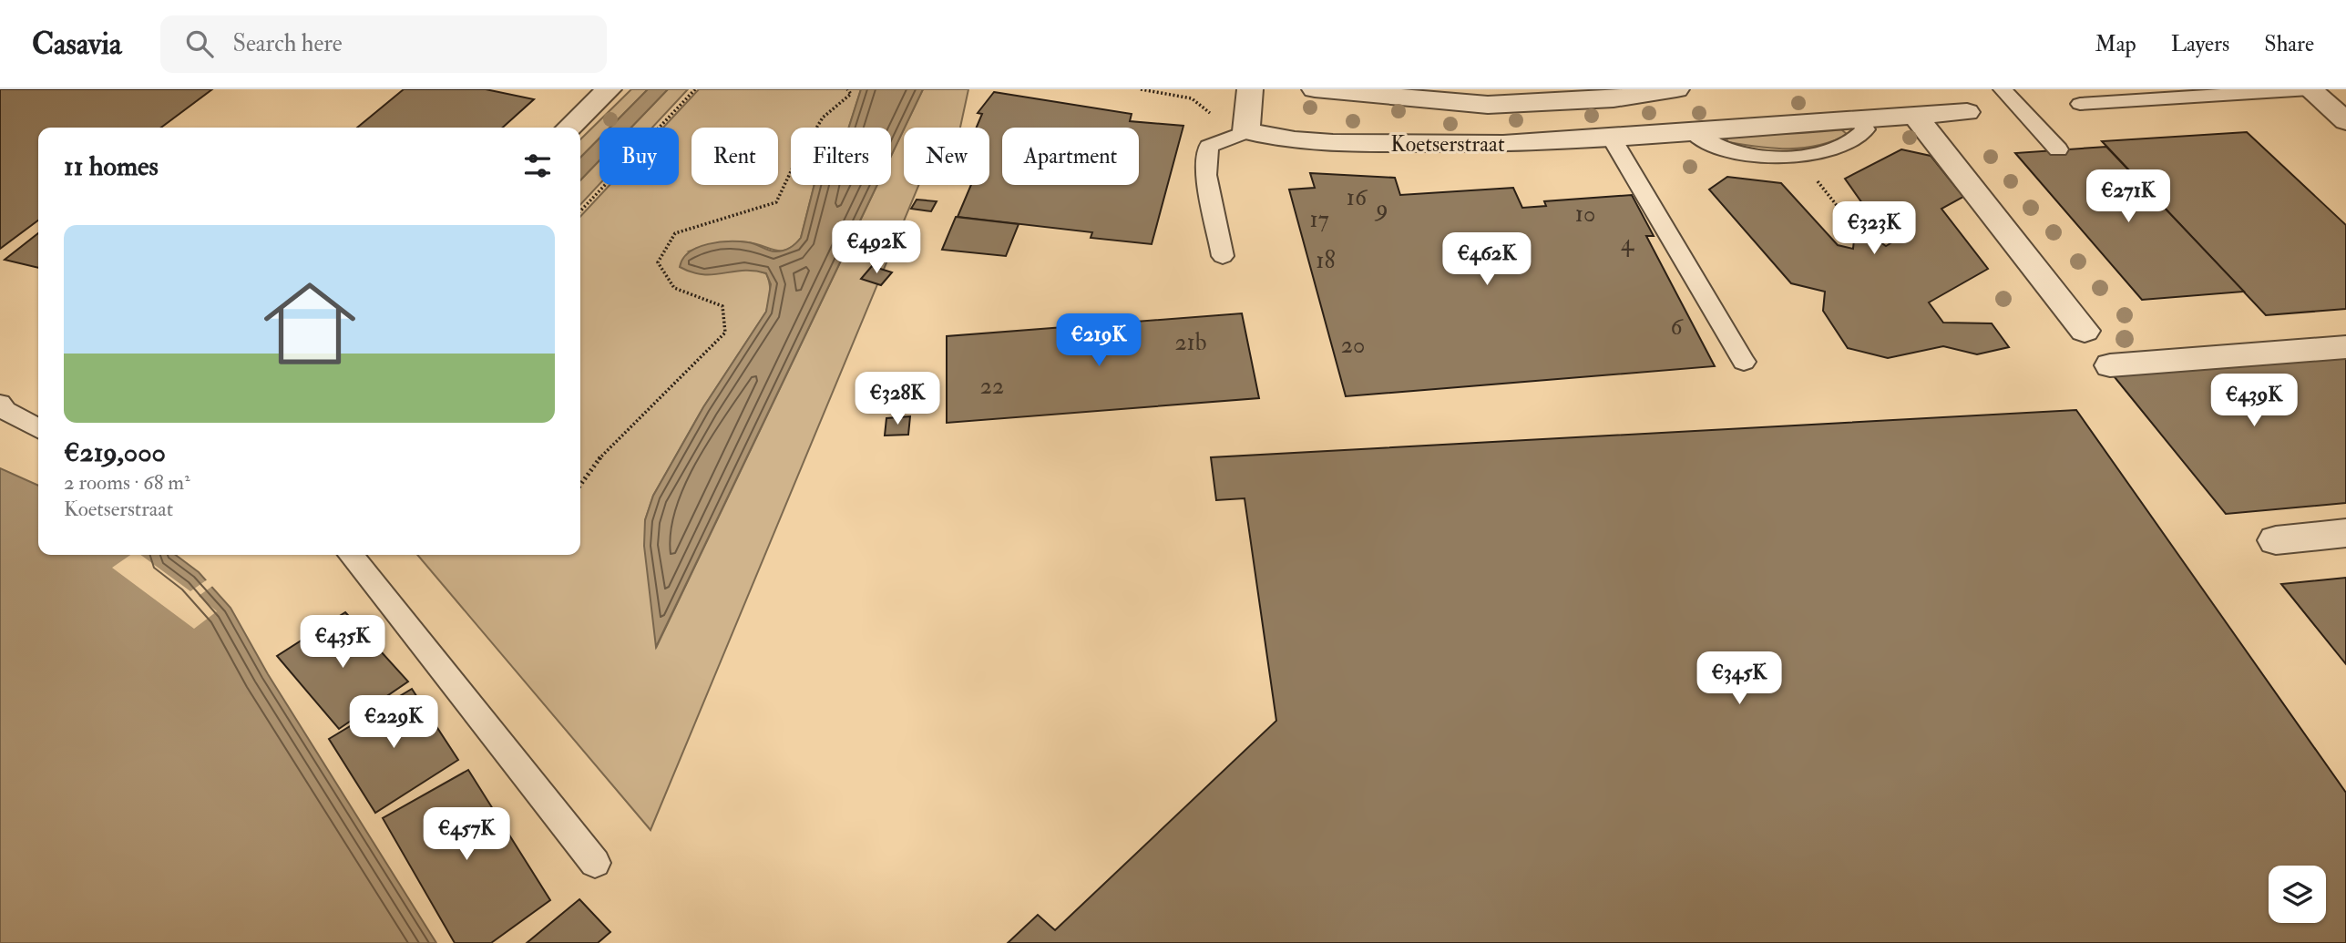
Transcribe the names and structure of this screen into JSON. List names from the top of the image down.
{
  "streets": {
    "street": ["Koetserstraat"]
  },
  "house_numbers": [
    "16",
    "9",
    "10",
    "17",
    "4",
    "18",
    "6",
    "21b",
    "20",
    "22"
  ],
  "page": {
    "header": "Casavia",
    "search": "Search here",
    "nav": ["Map", "Layers", "Share"],
    "chip": [
      "Buy",
      "Rent",
      "Filters",
      "New",
      "Apartment"
    ],
    "heading": "11 homes",
    "price": [
      "€271K",
      "€323K",
      "€492K",
      "€462K",
      "€219K",
      "€328K",
      "€439K",
      "€435K",
      "€345K",
      "€229K",
      "€457K"
    ],
    "list": [
      {
        "name": "€219,000",
        "note": "2 rooms · 68 m² · Koetserstraat"
      }
    ]
  }
}
